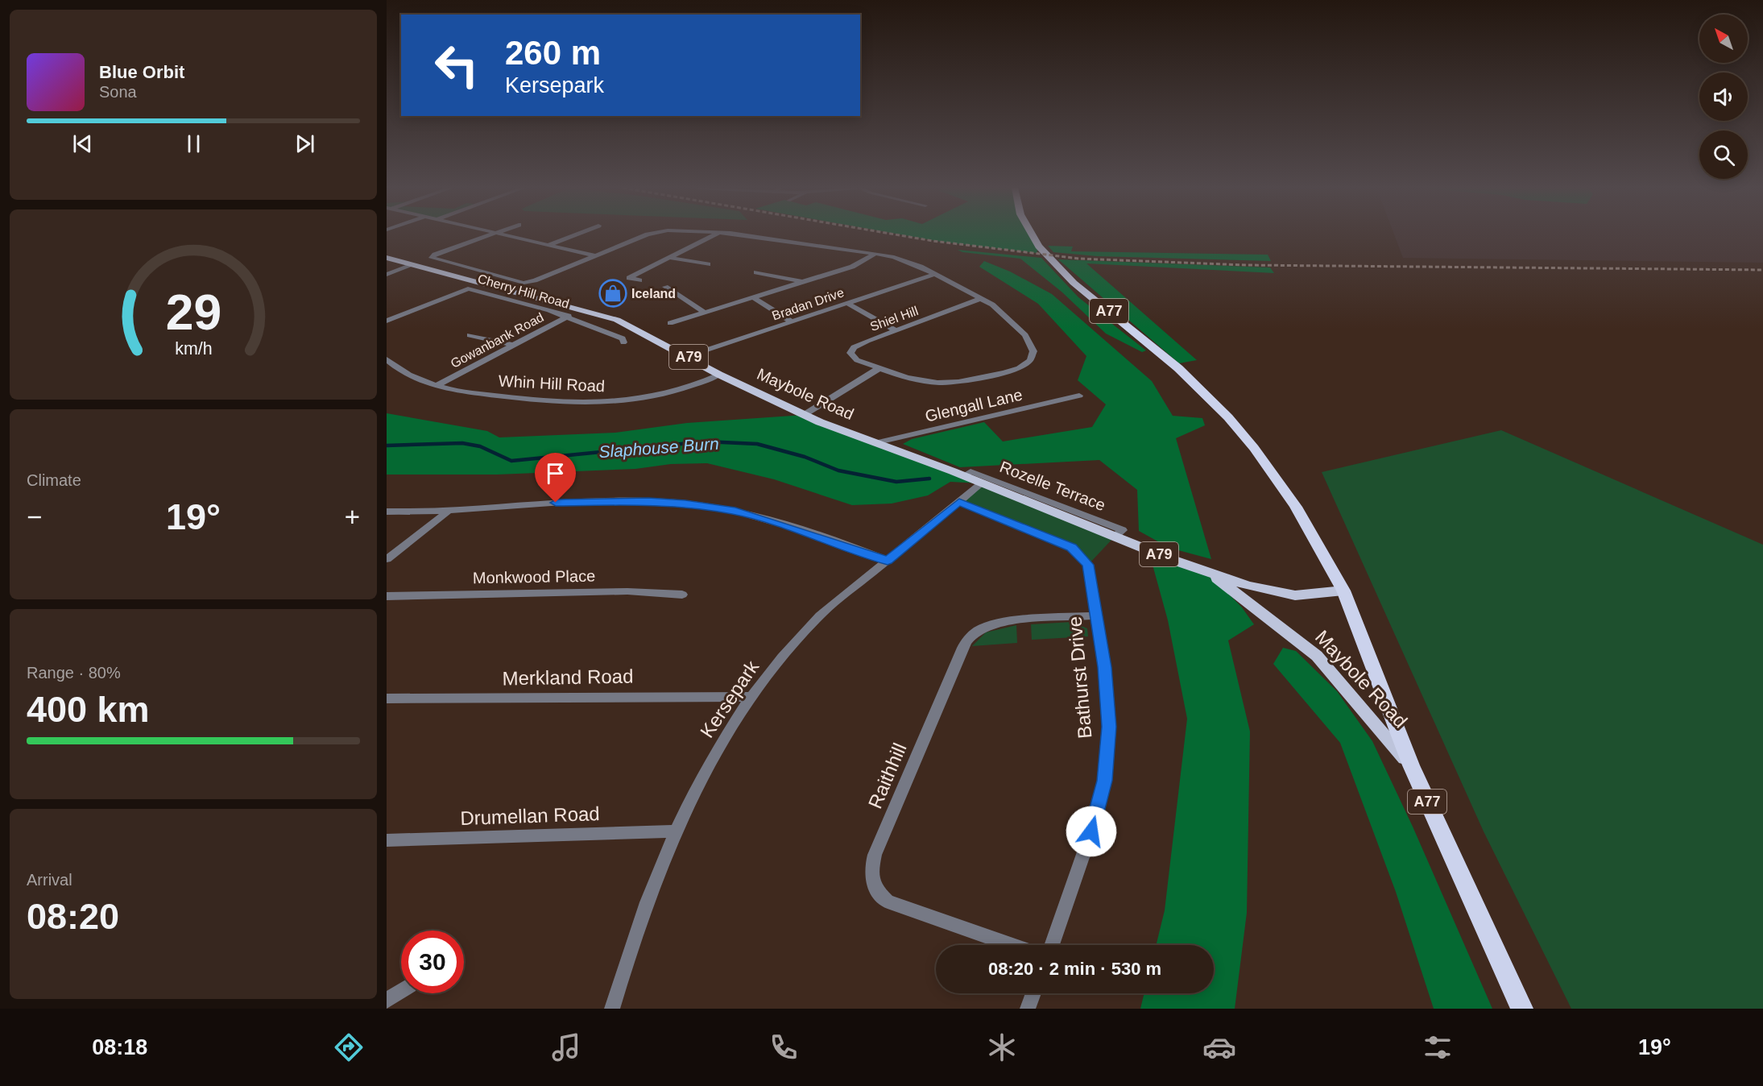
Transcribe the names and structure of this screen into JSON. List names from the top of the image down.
{
  "streets": {
    "highway": ["A77"],
    "main road": ["A79", "Maybole Road"],
    "street": [
      "Cherry Hill Road",
      "Bradan Drive",
      "Shiel Hill",
      "Gowanbank Road",
      "Whin Hill Road",
      "Glengall Lane",
      "Rozelle Terrace",
      "Monkwood Place",
      "Merkland Road",
      "Bathurst Drive",
      "Kersepark",
      "Raithhill",
      "Drumellan Road"
    ]
  },
  "crossings": [
    ["Cherry Hill Road", "Gowanbank Road"],
    ["Bradan Drive", "Maybole Road"],
    ["A77", "Maybole Road"],
    ["Gowanbank Road", "Whin Hill Road"],
    ["Whin Hill Road", "Maybole Road"],
    ["Maybole Road", "Glengall Lane"],
    ["Maybole Road", "Rozelle Terrace"],
    ["Maybole Road", "Kersepark"],
    ["Merkland Road", "Kersepark"],
    ["Bathurst Drive", "Kersepark"],
    ["Bathurst Drive", "Raithhill"],
    ["Kersepark", "Drumellan Road"]
  ],
  "water": ["Slaphouse Burn"],
  "places": {
    "shop": ["Iceland"]
  },
  "north": "top left",
  "page": {
    "turn": ["260 m", "Kersepark"],
    "song": ["Blue Orbit", "Sona"],
    "tile": [
      "Climate",
      ["Range · 80%", "400 km"],
      ["Arrival", "08:20"]
    ],
    "heat": ["−", "19°", "+"],
    "limit": "30",
    "trip": "08:20 · 2 min · 530 m",
    "tabs": ["08:18", "19°"],
    "gauge": ["29", "km/h"]
  }
}
